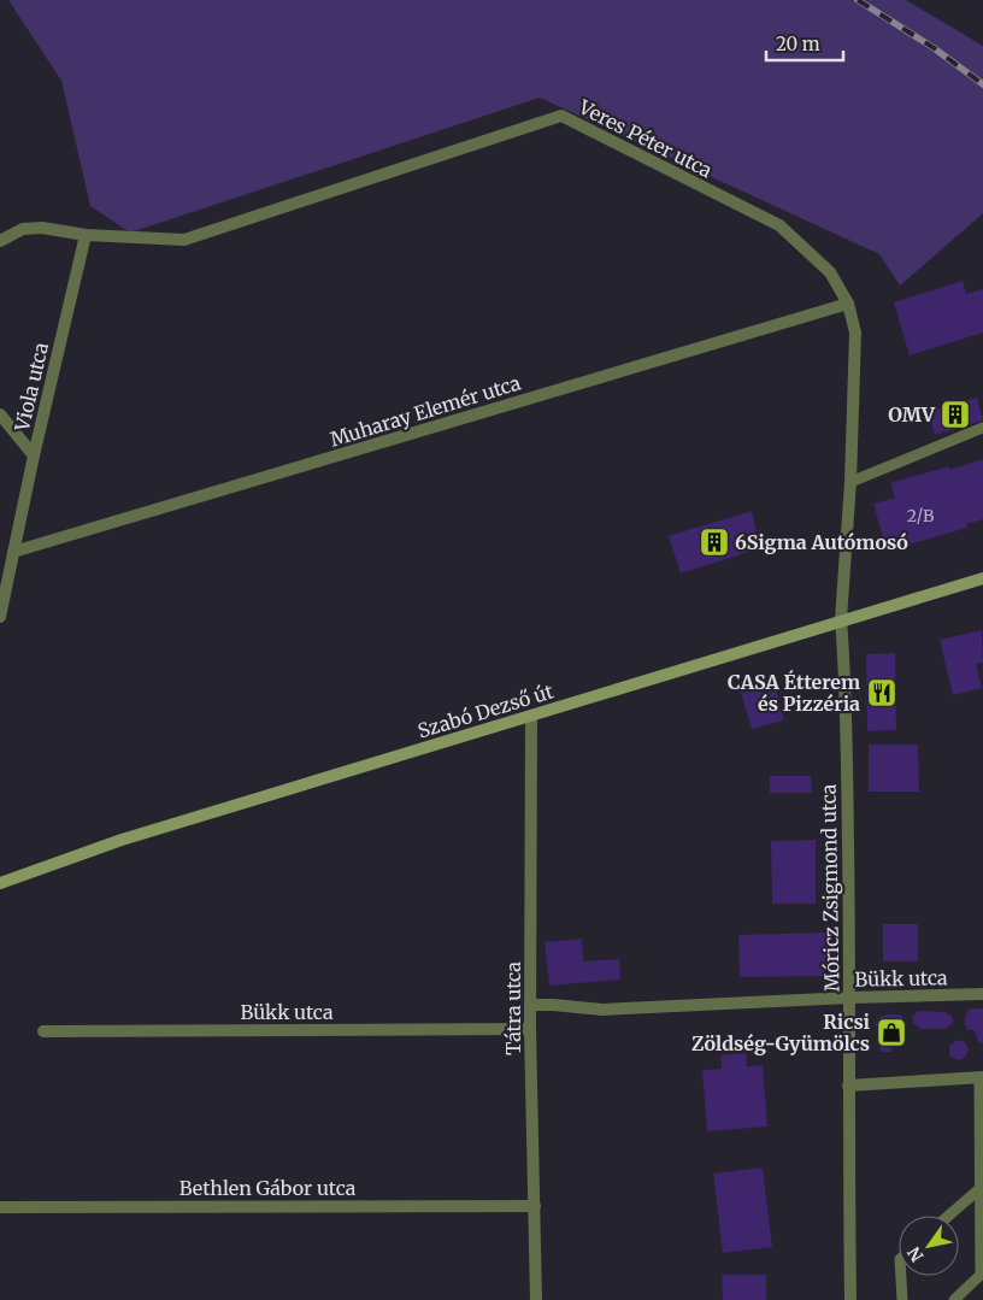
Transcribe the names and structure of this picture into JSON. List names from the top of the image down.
{
  "streets": {
    "main road": ["Szabó Dezső út"],
    "street": [
      "Veres Péter utca",
      "Viola utca",
      "Muharay Elemér utca",
      "Móricz Zsigmond utca",
      "Bükk utca",
      "Tátra utca",
      "Bethlen Gábor utca"
    ]
  },
  "crossings": [
    ["Veres Péter utca", "Viola utca"],
    ["Veres Péter utca", "Muharay Elemér utca"],
    ["Veres Péter utca", "Szabó Dezső út"],
    ["Veres Péter utca", "Móricz Zsigmond utca"],
    ["Viola utca", "Muharay Elemér utca"],
    ["Szabó Dezső út", "Móricz Zsigmond utca"],
    ["Szabó Dezső út", "Tátra utca"],
    ["Móricz Zsigmond utca", "Bükk utca"],
    ["Bükk utca", "Tátra utca"],
    ["Tátra utca", "Bethlen Gábor utca"]
  ],
  "places": {
    "building": ["OMV", "6Sigma Autómosó"],
    "restaurant": ["CASA Étterem és Pizzéria"],
    "shop": ["Ricsi Zöldség-Gyümölcs"]
  },
  "house_numbers": ["2/B"],
  "scale_bar": "20 m",
  "north": "bottom left"
}
